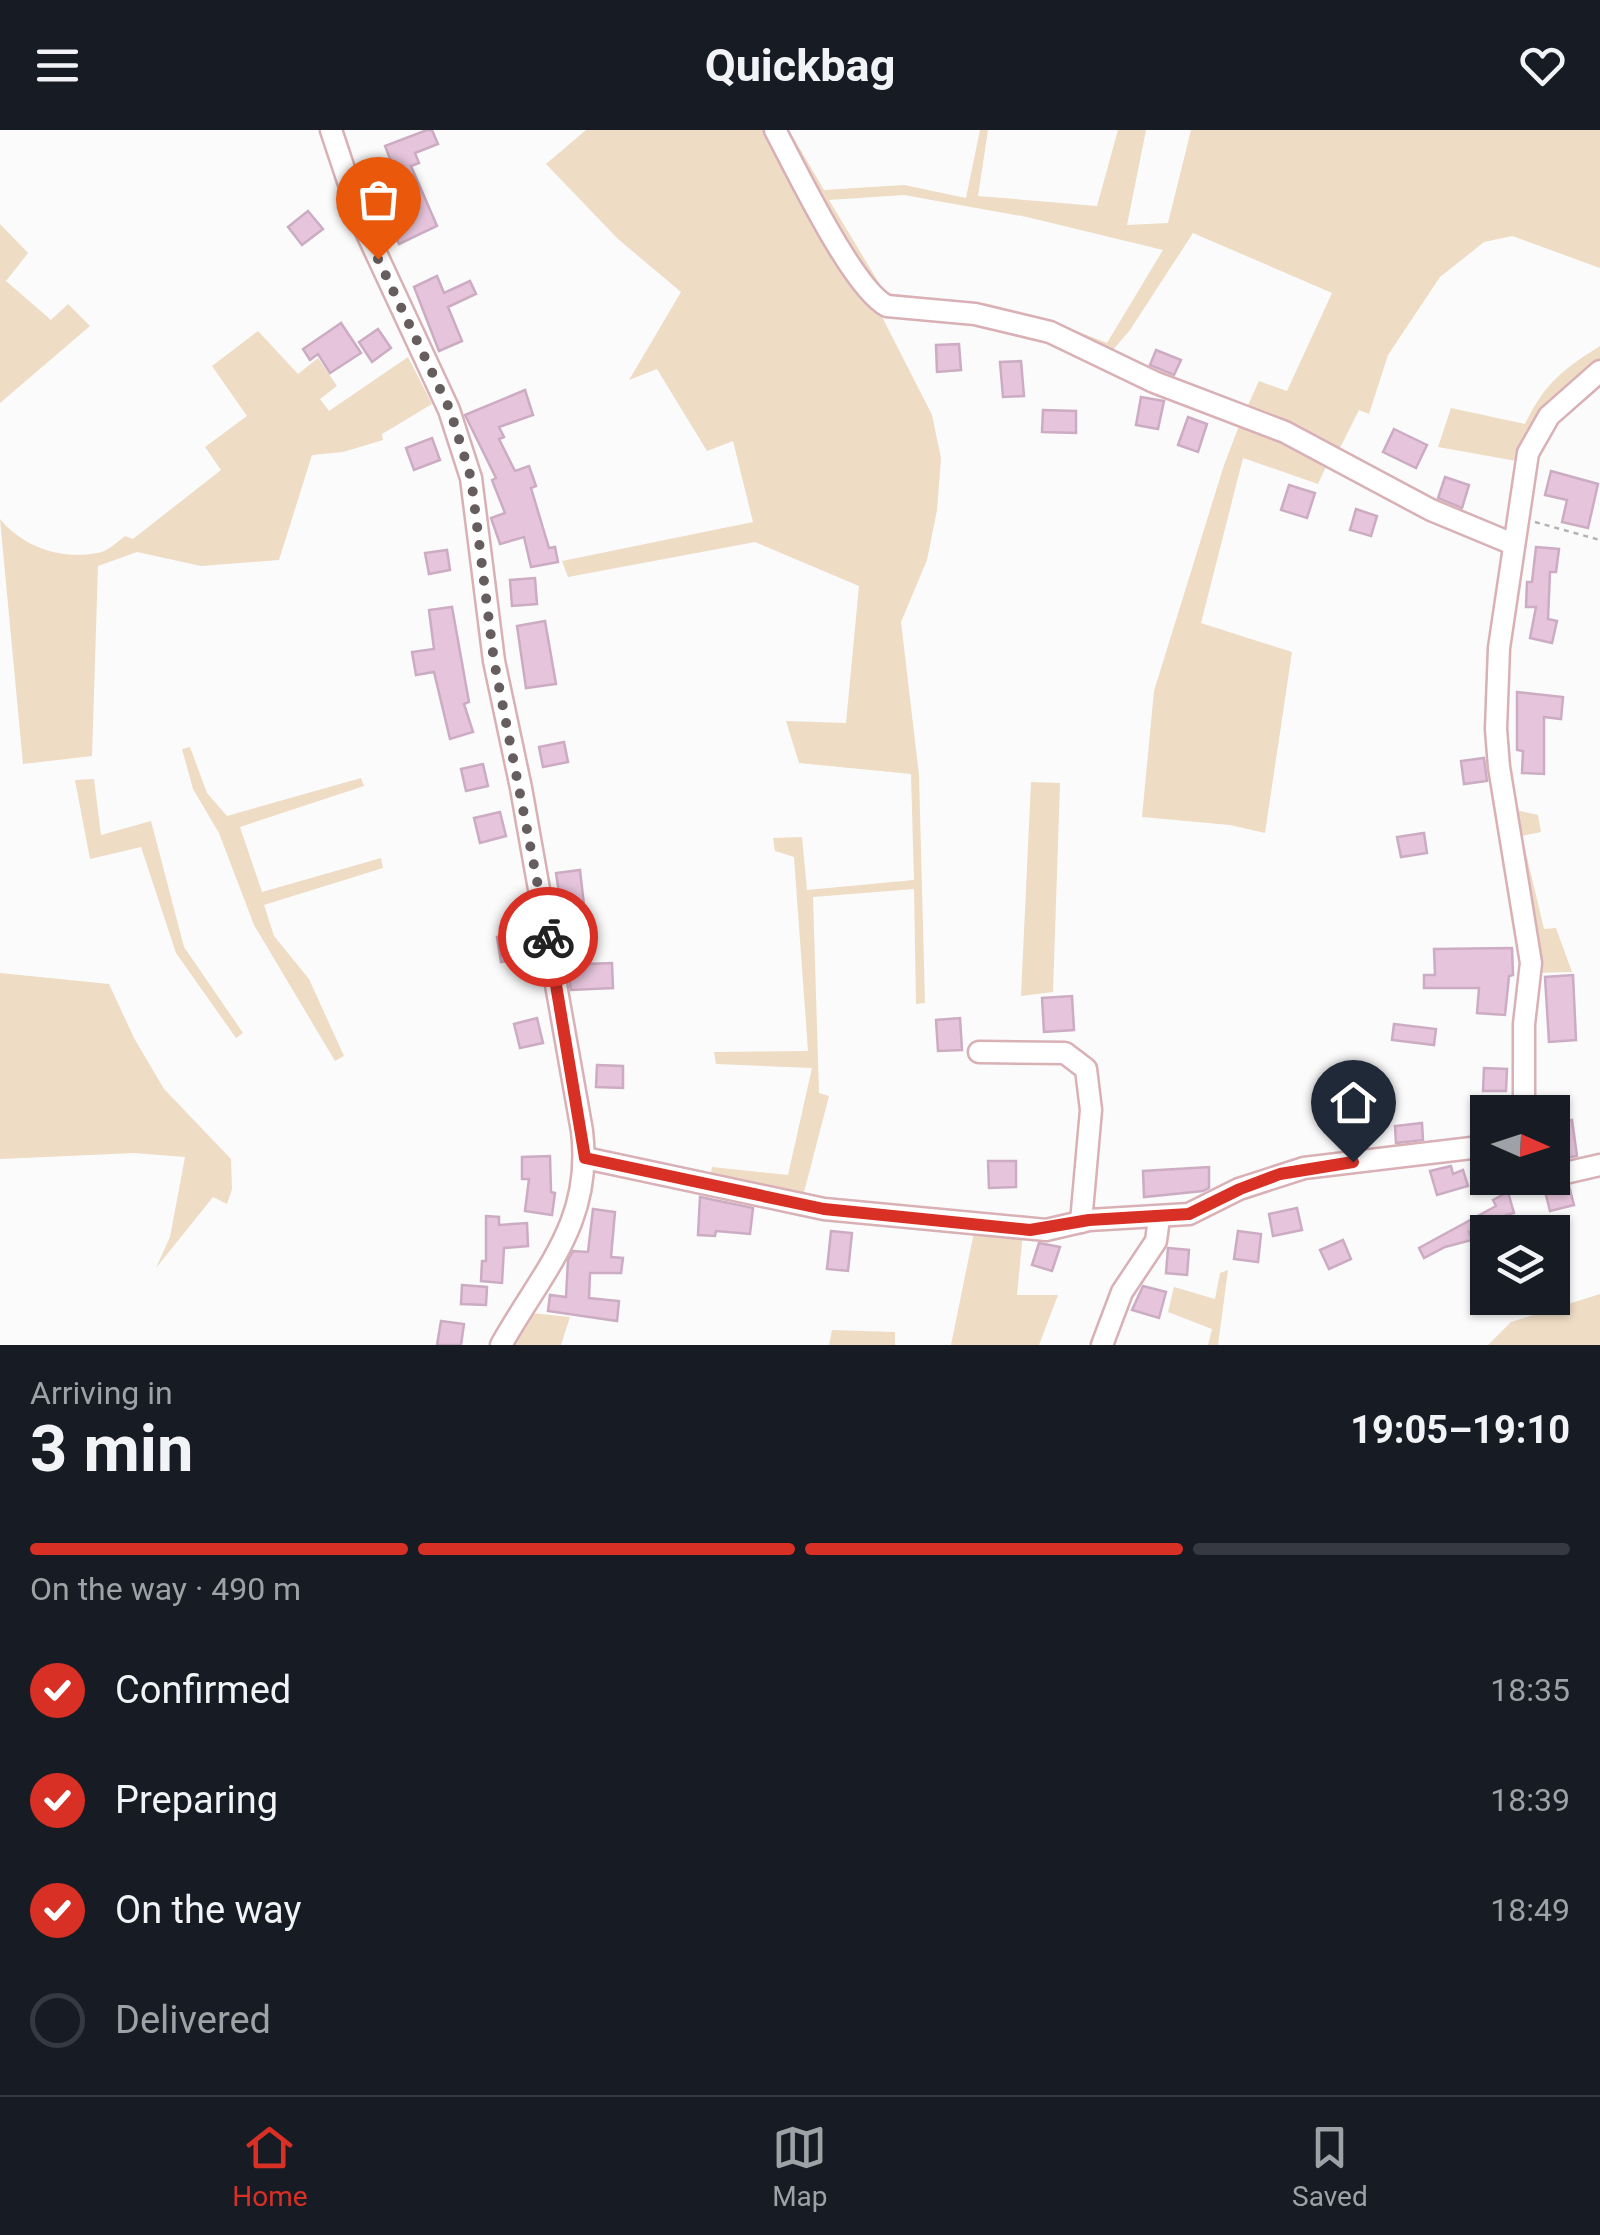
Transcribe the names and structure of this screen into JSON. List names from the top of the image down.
{
  "north": "right",
  "page": {
    "header": "Quickbag",
    "heading": ["3 min", "Arriving in", "19:05–19:10"],
    "bar": "On the way · 490 m",
    "list": [
      ["Confirmed", "18:35"],
      ["Preparing", "18:39"],
      ["On the way", "18:49"],
      "Delivered"
    ],
    "tabs": ["Home", "Map", "Saved"]
  }
}
